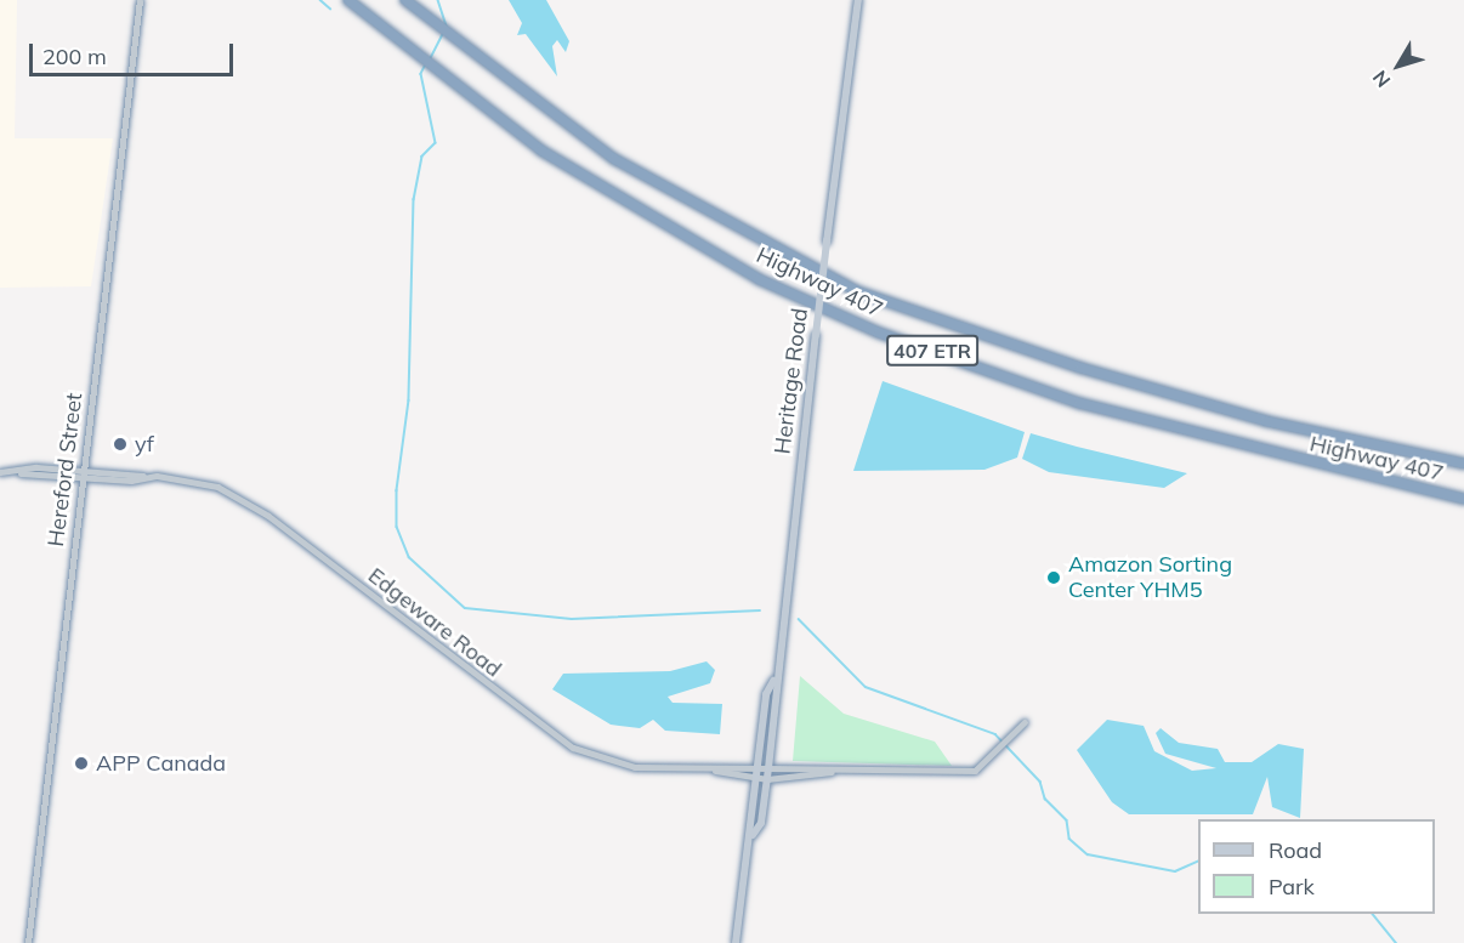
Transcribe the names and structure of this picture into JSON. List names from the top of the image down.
{
  "streets": {
    "highway": ["Highway 407", "407 ETR"],
    "main road": ["Heritage Road"],
    "street": ["Hereford Street", "Edgeware Road"]
  },
  "crossings": [
    ["Heritage Road", "Edgeware Road"],
    ["Hereford Street", "Edgeware Road"]
  ],
  "places": ["yf", "Amazon Sorting Center YHM5", "APP Canada"],
  "legend": ["Road", "Park"],
  "scale_bar": "200 m",
  "north": "bottom left"
}
